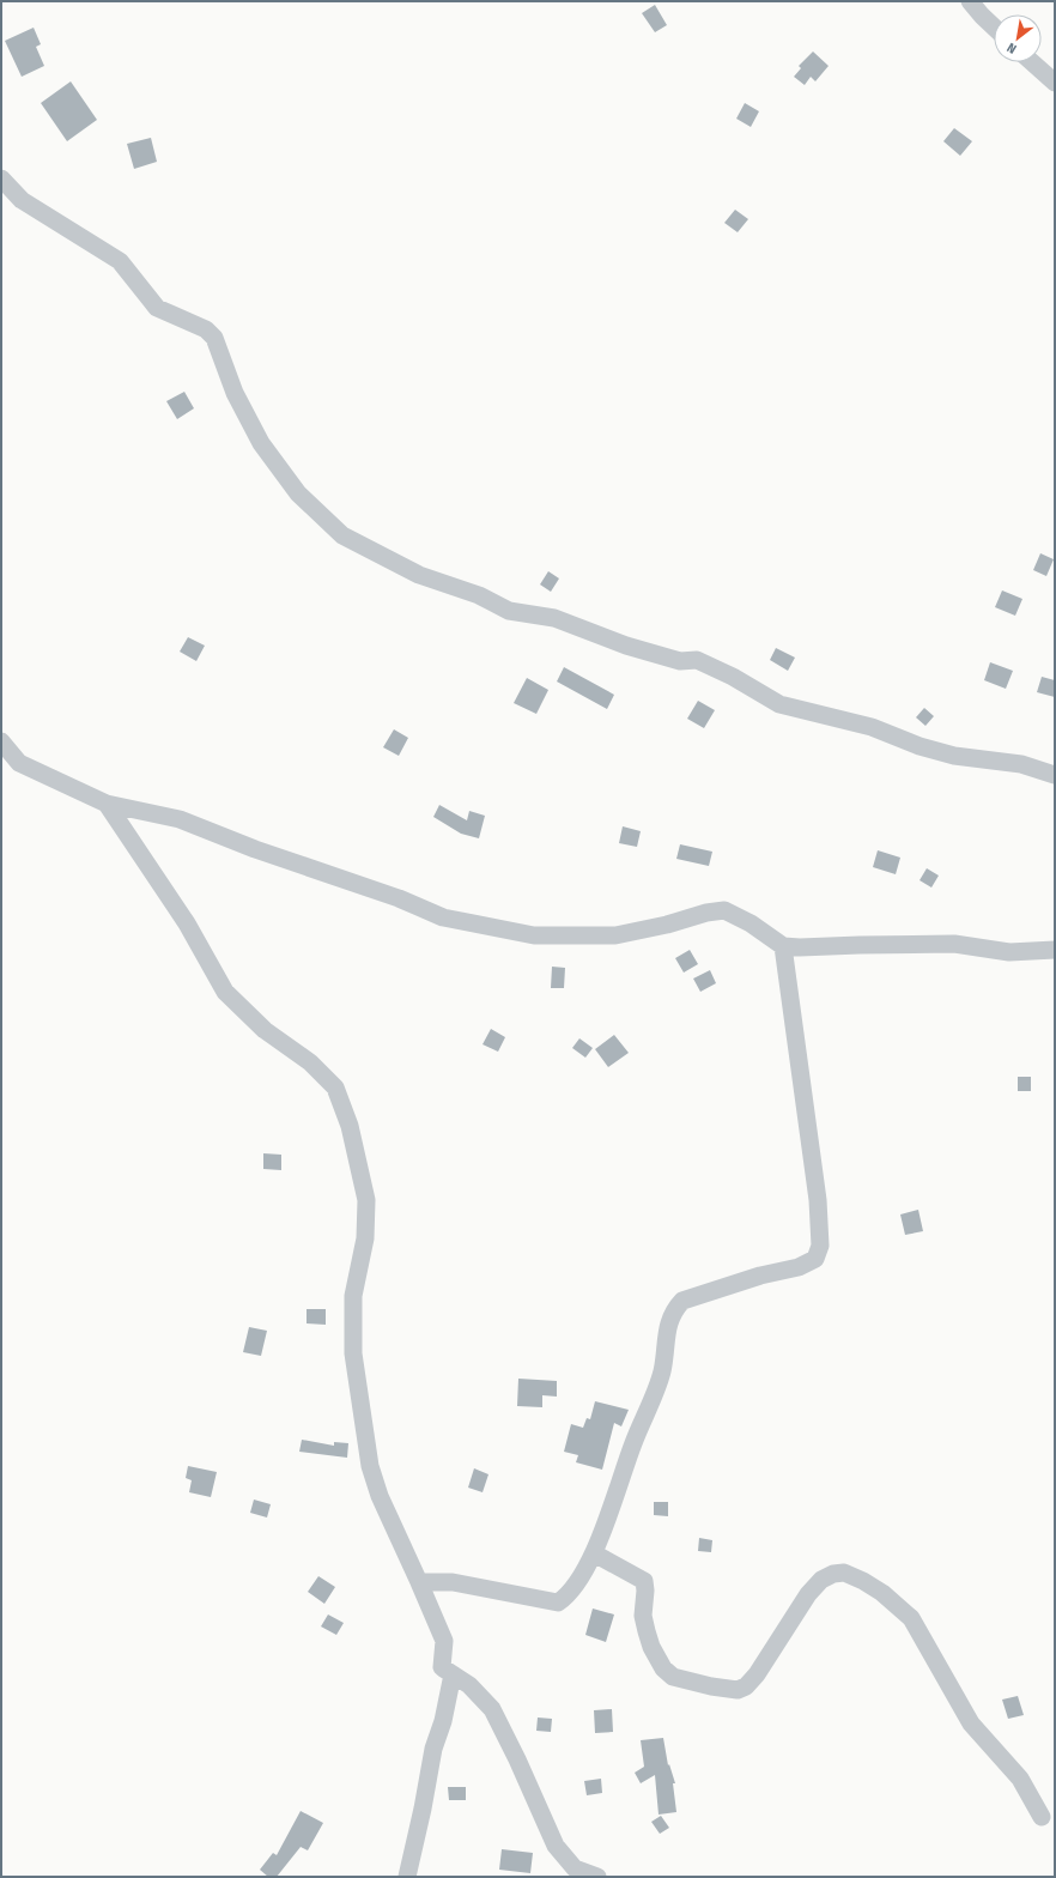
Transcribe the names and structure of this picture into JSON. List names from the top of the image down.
{
  "north": "bottom left"
}
